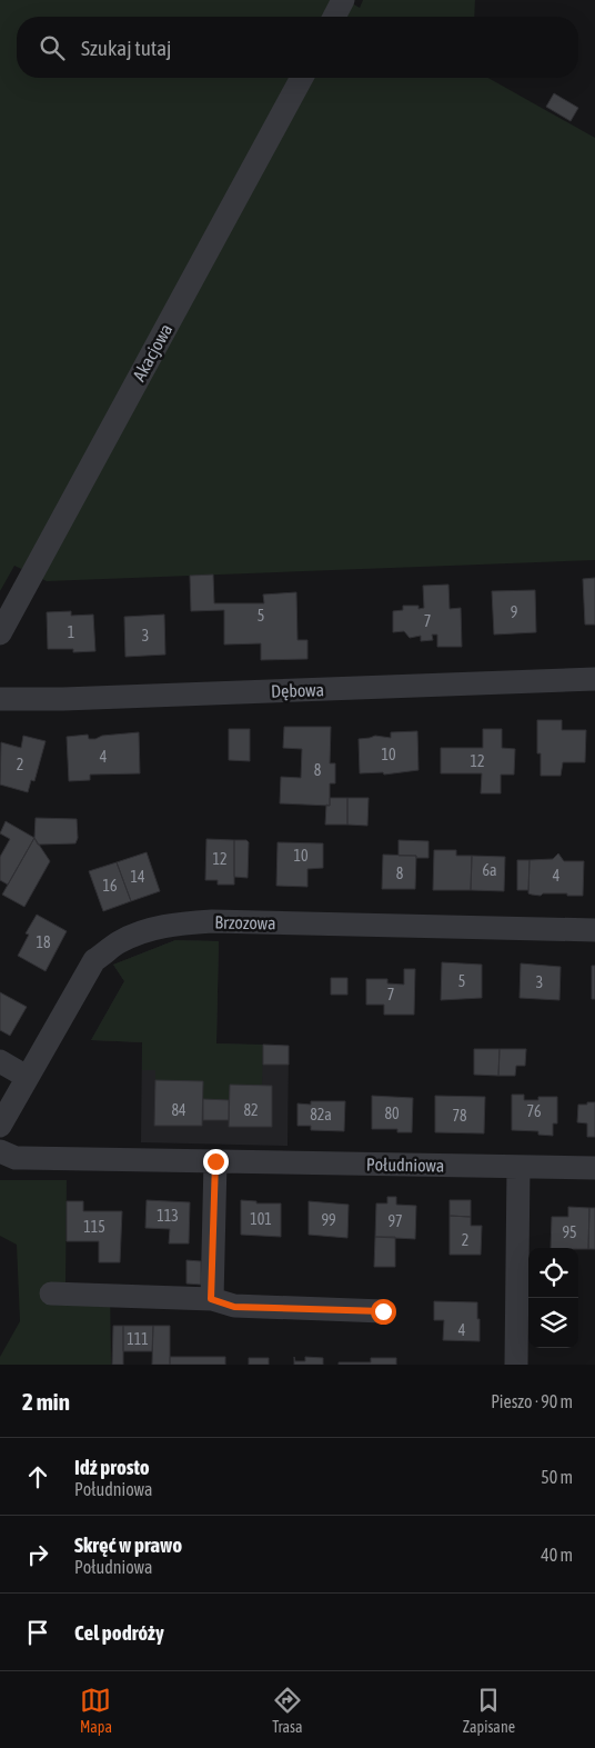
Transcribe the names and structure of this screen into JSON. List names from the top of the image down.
{
  "streets": {
    "street": [
      "Akacjowa",
      "Dębowa",
      "Brzozowa",
      "Południowa"
    ]
  },
  "house_numbers": [
    "9",
    "5",
    "7",
    "1",
    "3",
    "10",
    "4",
    "12",
    "2",
    "8",
    "10",
    "12",
    "6a",
    "8",
    "4",
    "14",
    "16",
    "18",
    "5",
    "3",
    "7",
    "84",
    "82",
    "76",
    "80",
    "82a",
    "78",
    "113",
    "101",
    "99",
    "97",
    "115",
    "95",
    "2",
    "4",
    "111"
  ],
  "page": {
    "search": "Szukaj tutaj",
    "heading": ["2 min", "Pieszo · 90 m"],
    "list": [
      ["Idź prosto", "Południowa", "50 m"],
      ["Skręć w prawo", "Południowa", "40 m"],
      "Cel podróży"
    ],
    "nav": ["Mapa", "Trasa", "Zapisane"]
  }
}
